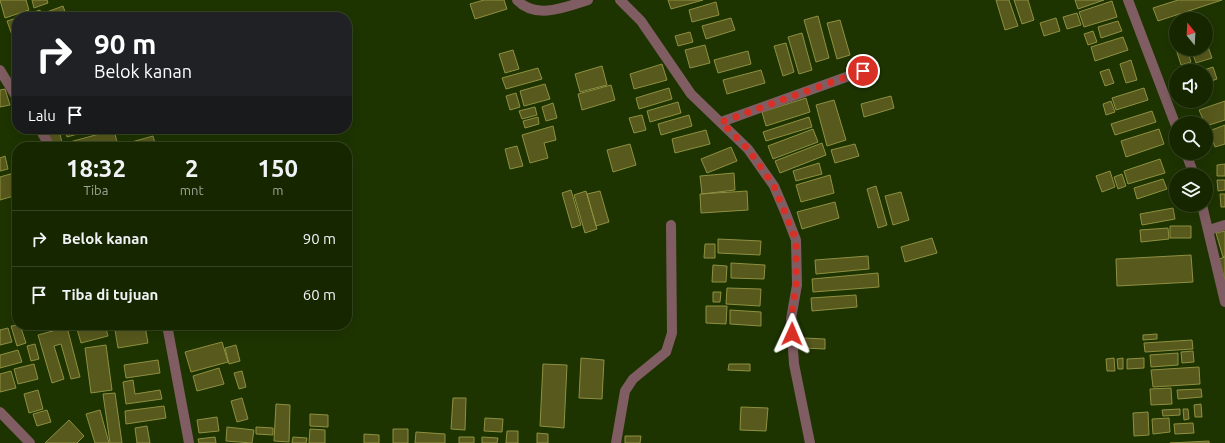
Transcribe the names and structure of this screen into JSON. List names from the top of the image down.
{
  "north": "top",
  "page": {
    "turn": ["90 m", "Belok kanan"],
    "then": "Lalu",
    "eta": [
      "18:32",
      "Tiba",
      "2",
      "mnt",
      "150",
      "m"
    ],
    "list": [
      {
        "name": "Belok kanan",
        "value": "90 m"
      },
      {
        "name": "Tiba di tujuan",
        "value": "60 m"
      }
    ]
  }
}
